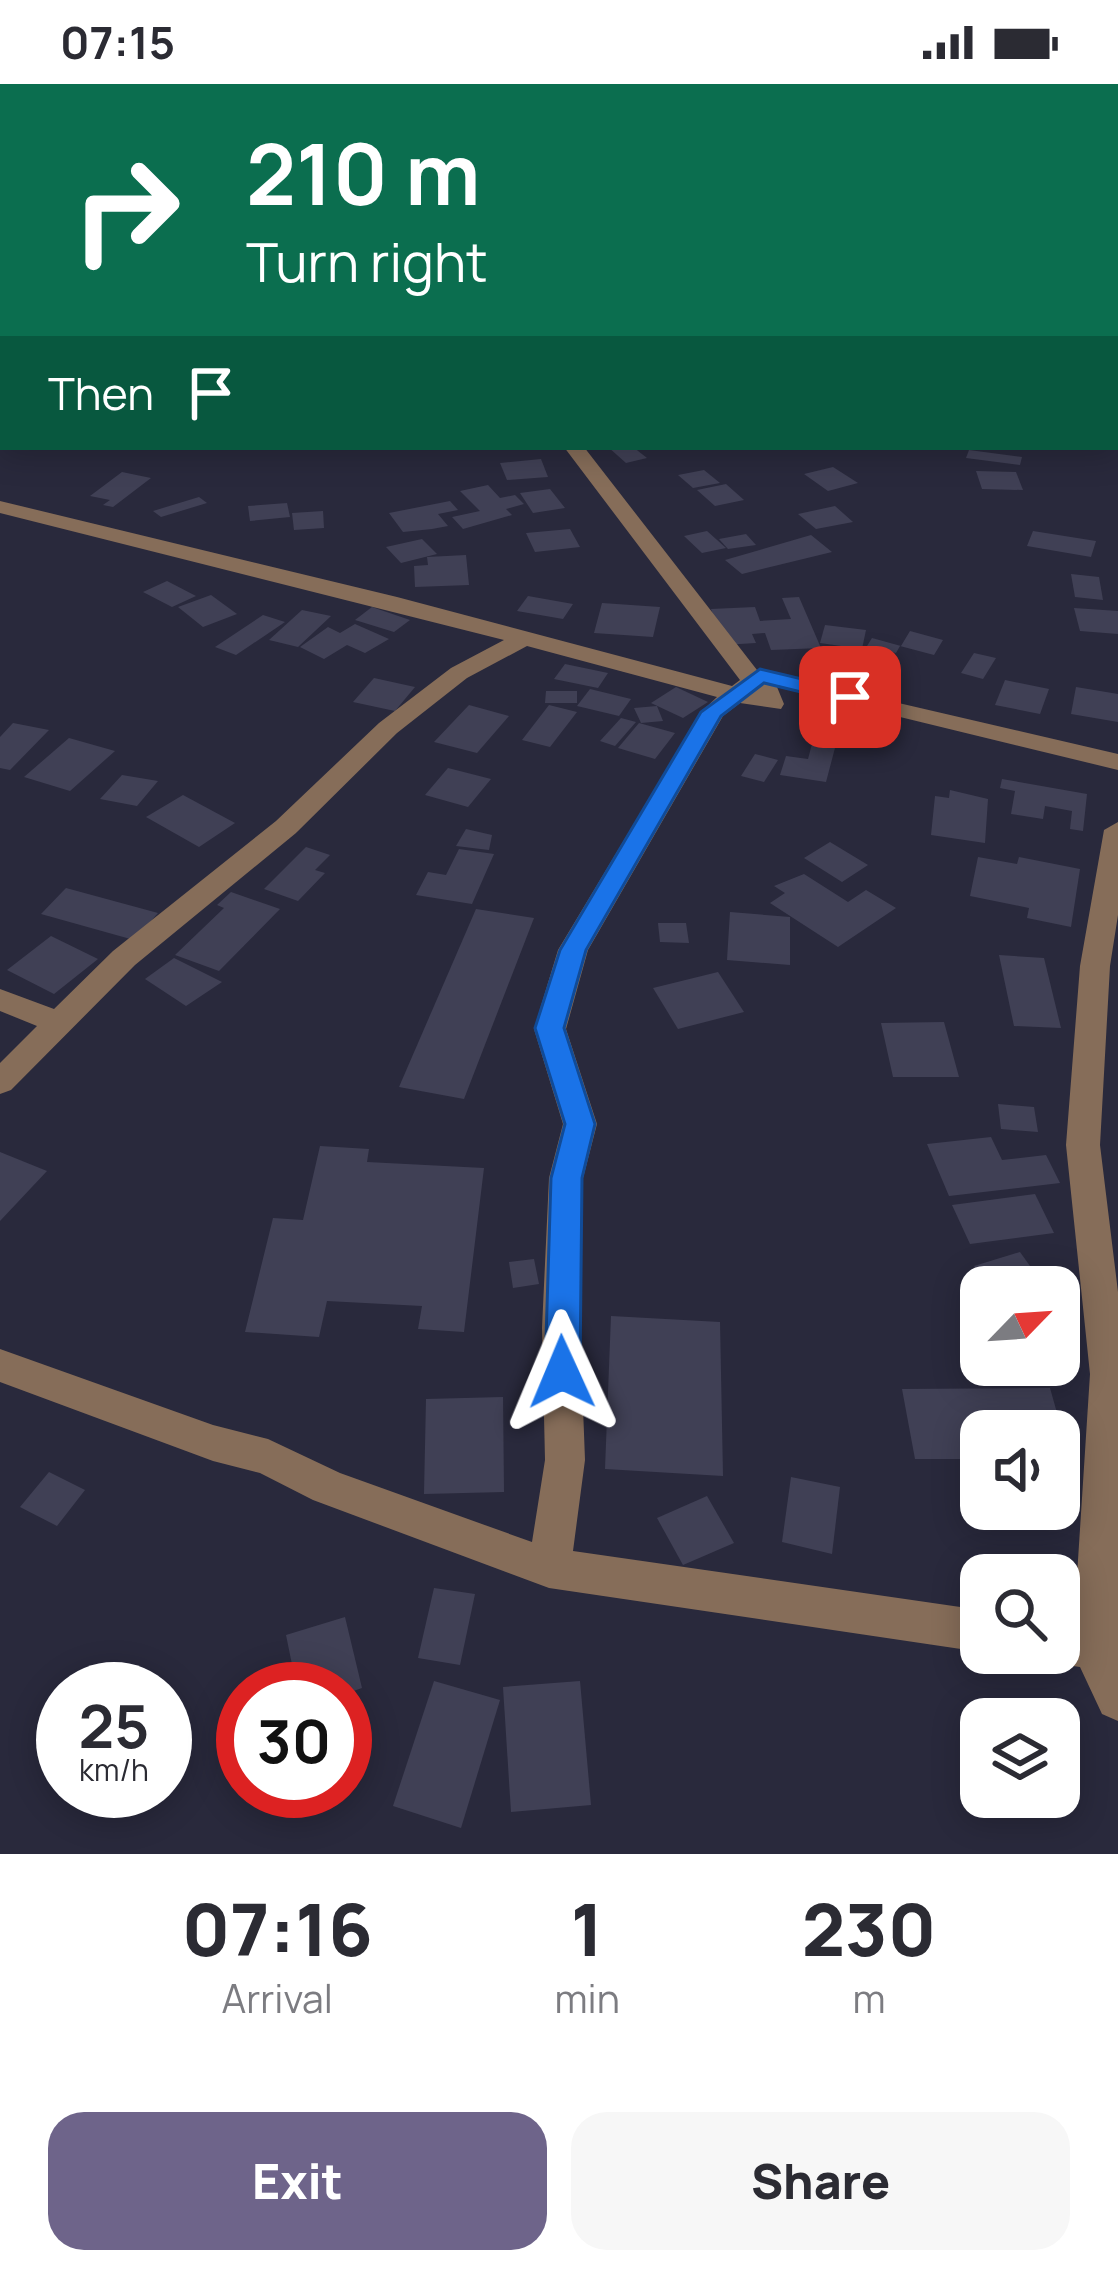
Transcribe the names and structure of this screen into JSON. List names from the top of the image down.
{
  "north": "top right",
  "page": {
    "status": "07:15",
    "turn": ["210 m", "Turn right"],
    "then": "Then",
    "speed": "25 km/h",
    "limit": "30",
    "eta": [
      "07:16",
      "Arrival",
      "1",
      "min",
      "230",
      "m"
    ],
    "buttons": ["Exit", "Share"]
  }
}
